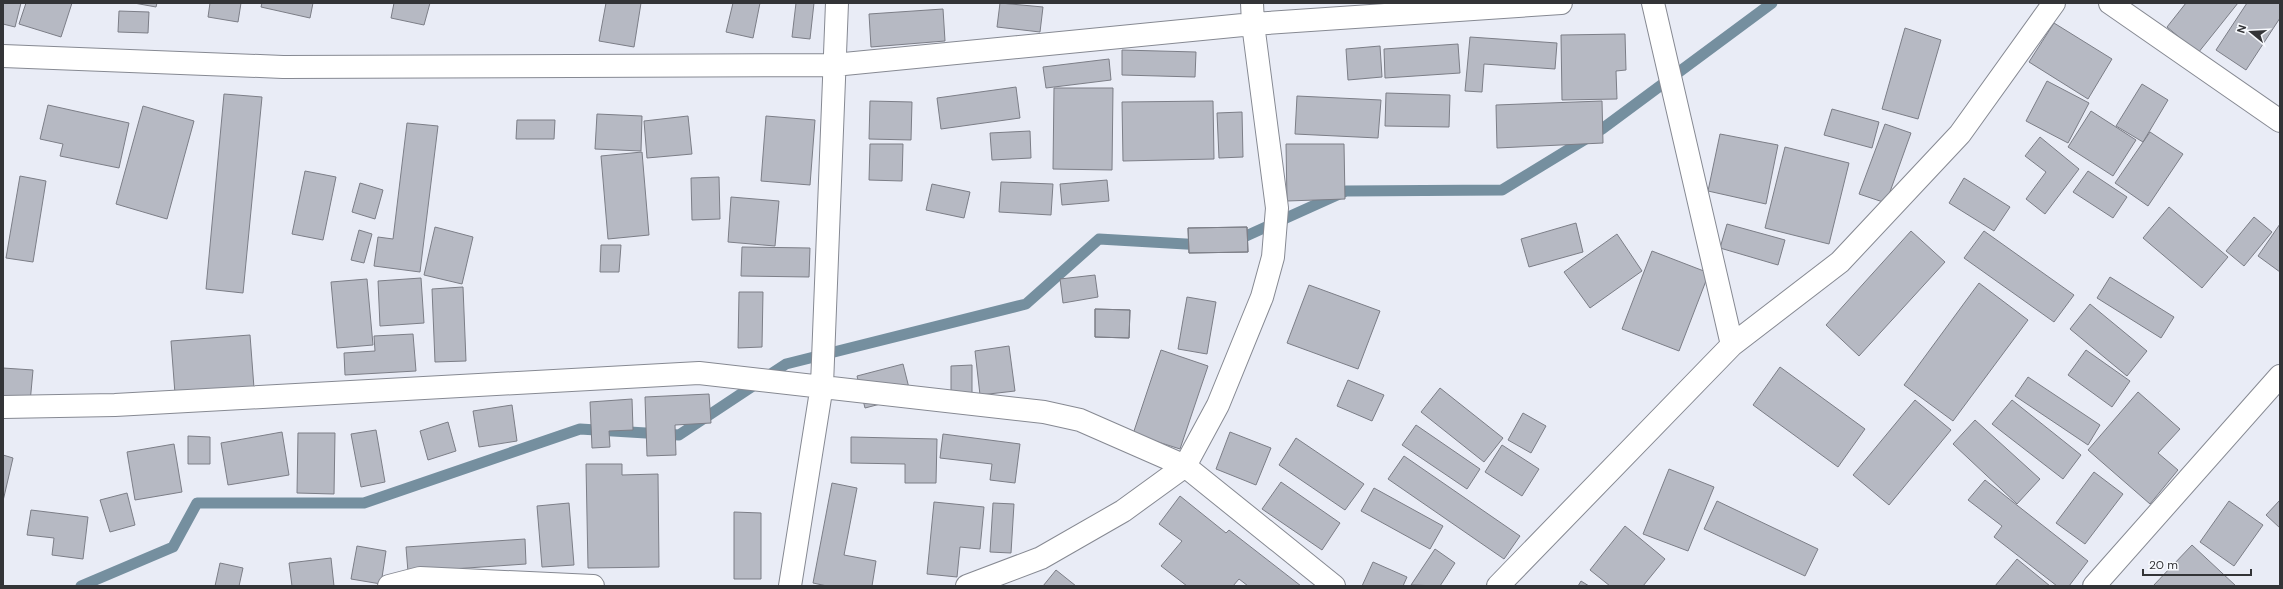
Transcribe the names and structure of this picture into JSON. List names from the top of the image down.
{
  "scale_bar": "20 m",
  "north": "left"
}
